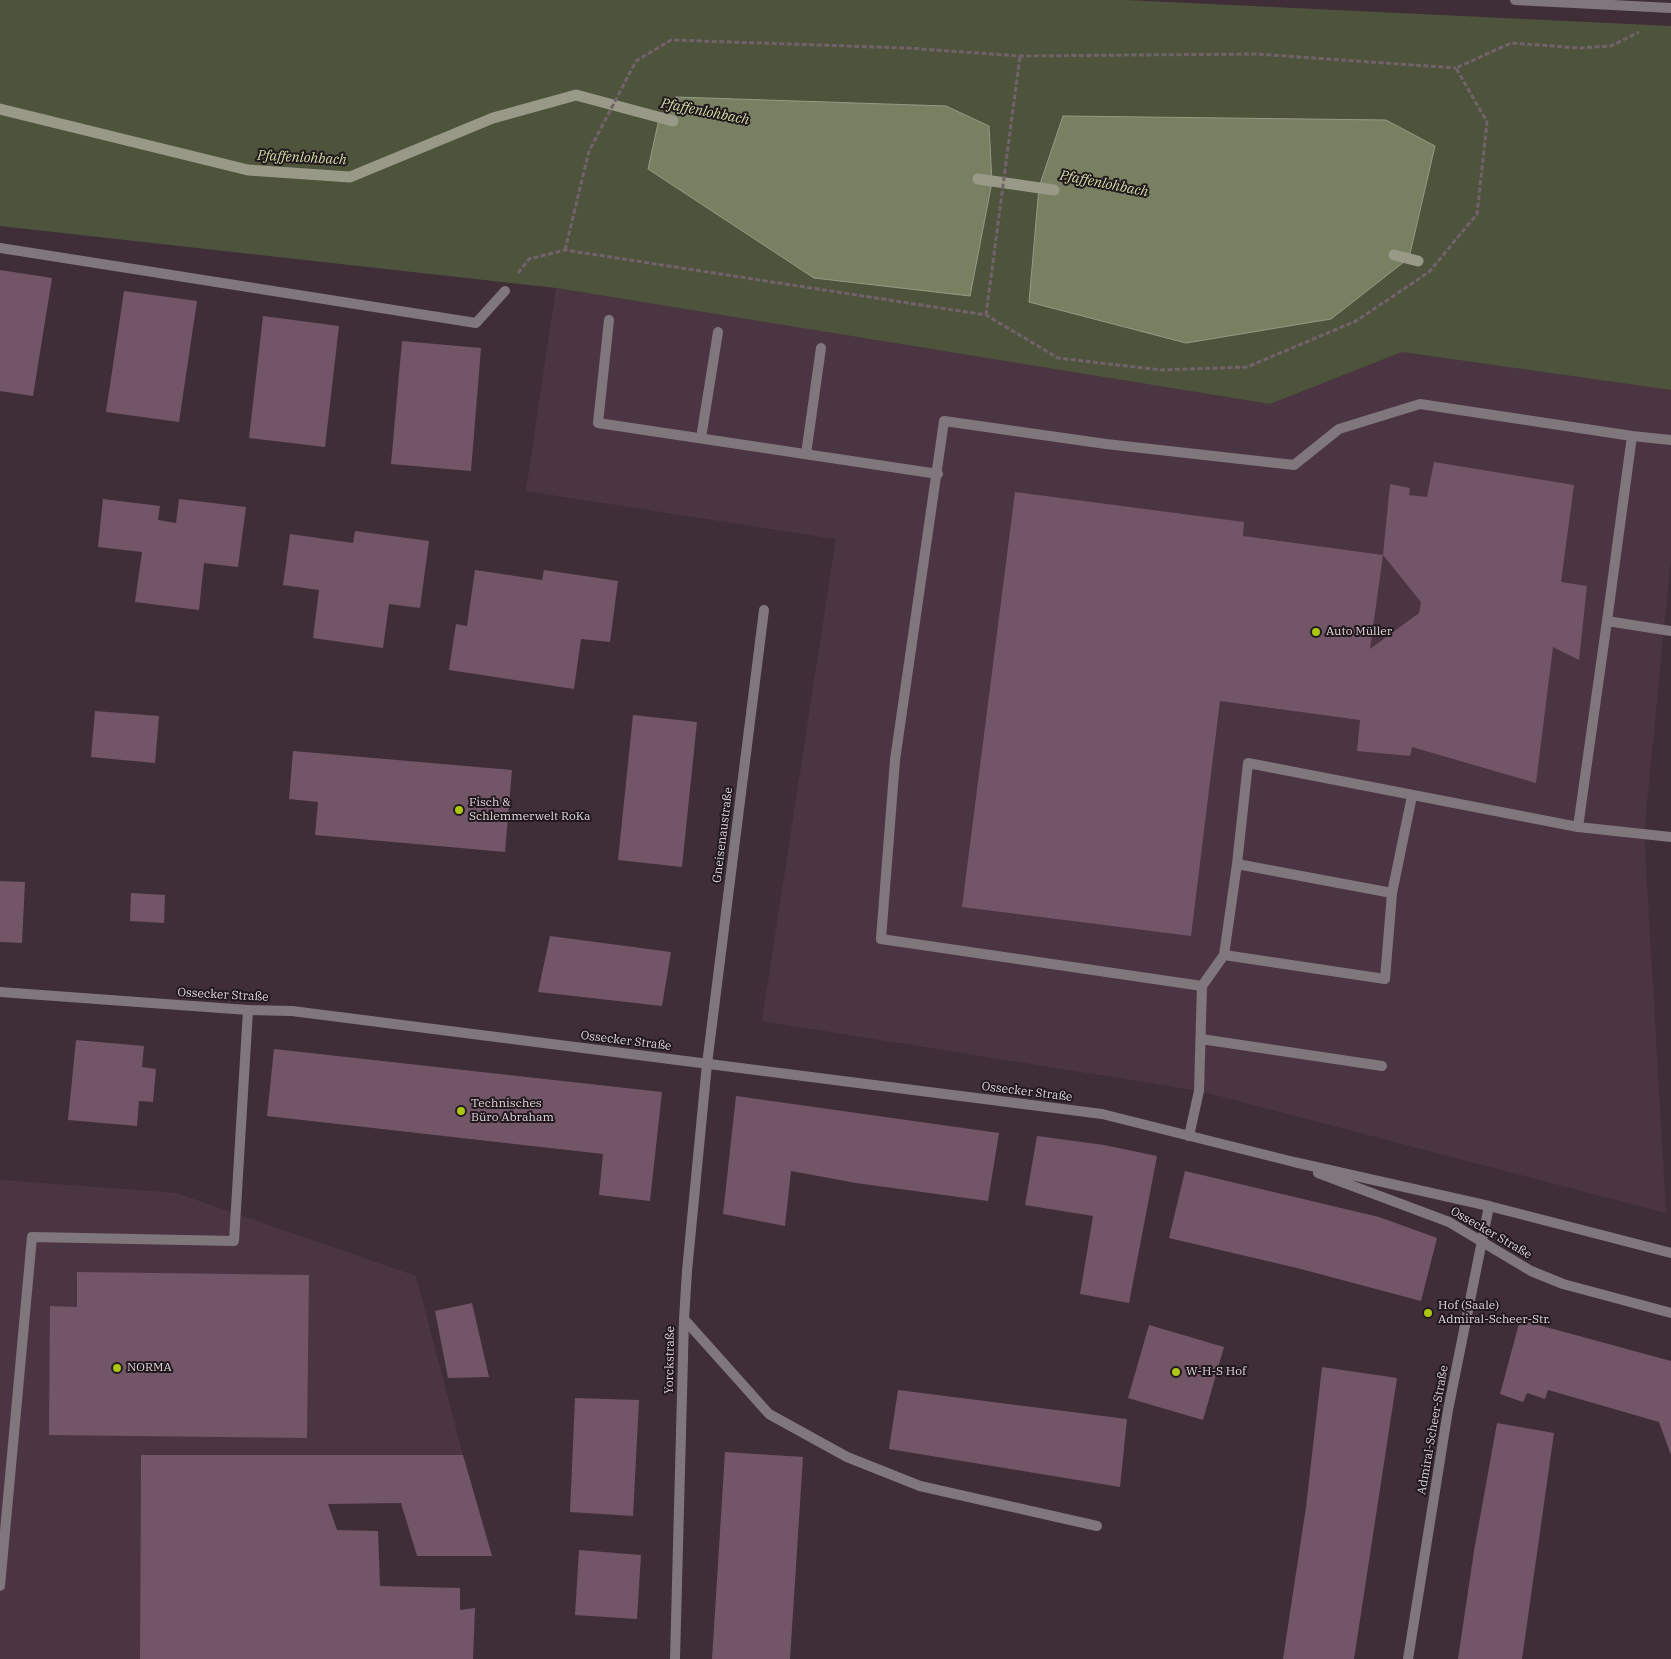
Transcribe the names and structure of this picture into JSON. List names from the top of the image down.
{
  "streets": {
    "street": [
      "Gneisenaustraße",
      "Ossecker Straße",
      "Yorckstraße",
      "Admiral-Scheer-Straße"
    ]
  },
  "crossings": [
    ["Gneisenaustraße", "Ossecker Straße"],
    ["Gneisenaustraße", "Yorckstraße"],
    ["Ossecker Straße", "Yorckstraße"],
    ["Ossecker Straße", "Admiral-Scheer-Straße"]
  ],
  "water": ["Pfaffenlohbach"],
  "places": [
    "Auto Müller",
    "Fisch & Schlemmerwelt RoKa",
    "Technisches Büro Abraham",
    "Hof (Saale) Admiral-Scheer-Str.",
    "NORMA",
    "W-H-S Hof"
  ]
}
